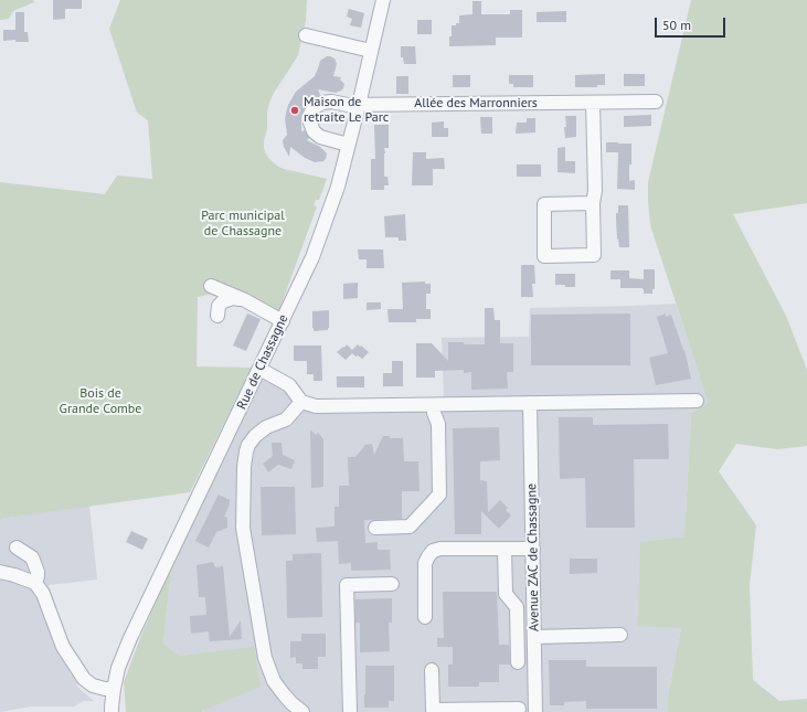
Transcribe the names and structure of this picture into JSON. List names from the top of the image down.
{
  "streets": {
    "street": ["Allée des Marronniers", "Rue de Chassagne", "Avenue ZAC de Chassagne"]
  },
  "crossings": [
    ["Allée des Marronniers", "Rue de Chassagne"]
  ],
  "parks": ["Parc municipal de Chassagne", "Bois de Grande Combe"],
  "places": ["Maison de retraite Le Parc"],
  "scale_bar": "50 m"
}
